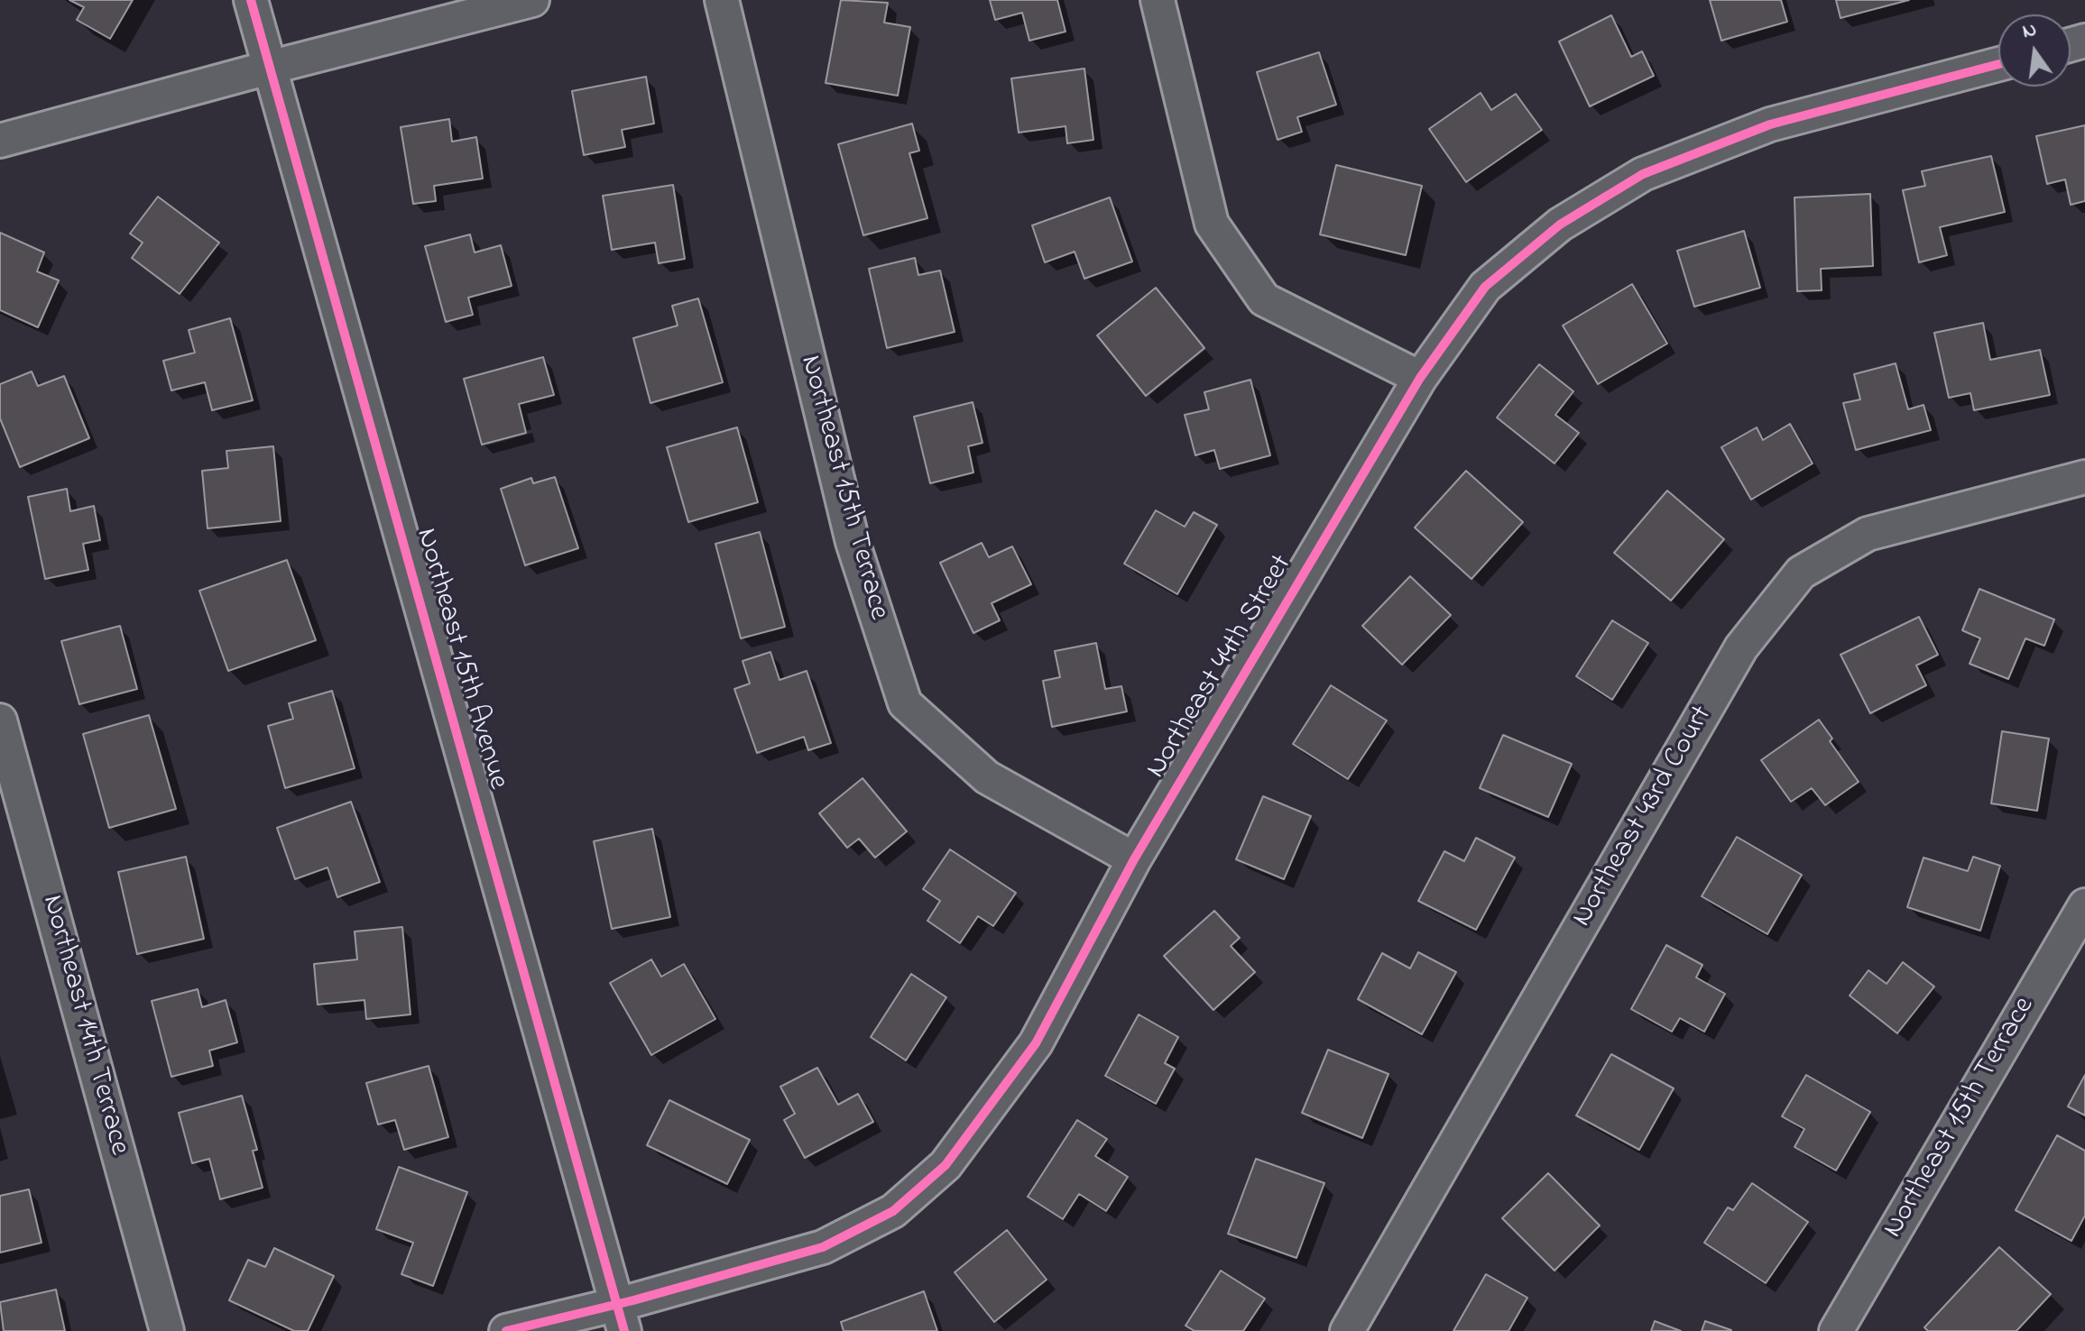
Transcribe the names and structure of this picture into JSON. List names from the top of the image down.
{
  "streets": {
    "street": [
      "Northeast 15th Terrace",
      "Northeast 15th Avenue",
      "Northeast 44th Street",
      "Northeast 43rd Court",
      "Northeast 14th Terrace"
    ]
  },
  "crossings": [
    ["Northeast 15th Terrace", "Northeast 44th Street"],
    ["Northeast 15th Avenue", "Northeast 44th Street"]
  ],
  "north": "top"
}
